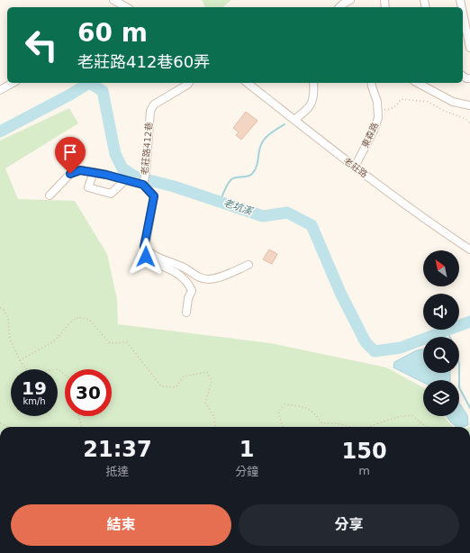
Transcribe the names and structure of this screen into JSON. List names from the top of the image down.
{
  "streets": {
    "street": ["東森路", "老莊路412巷", "老莊路"]
  },
  "crossings": [
    ["東森路", "老莊路"]
  ],
  "water": ["老坑溪"],
  "north": "top left",
  "page": {
    "turn": ["60 m", "老莊路412巷60弄"],
    "speed": "19 km/h",
    "limit": "30",
    "eta": [
      "21:37",
      "抵達",
      "1",
      "分鐘",
      "150",
      "m"
    ],
    "buttons": ["結束", "分享"]
  }
}
